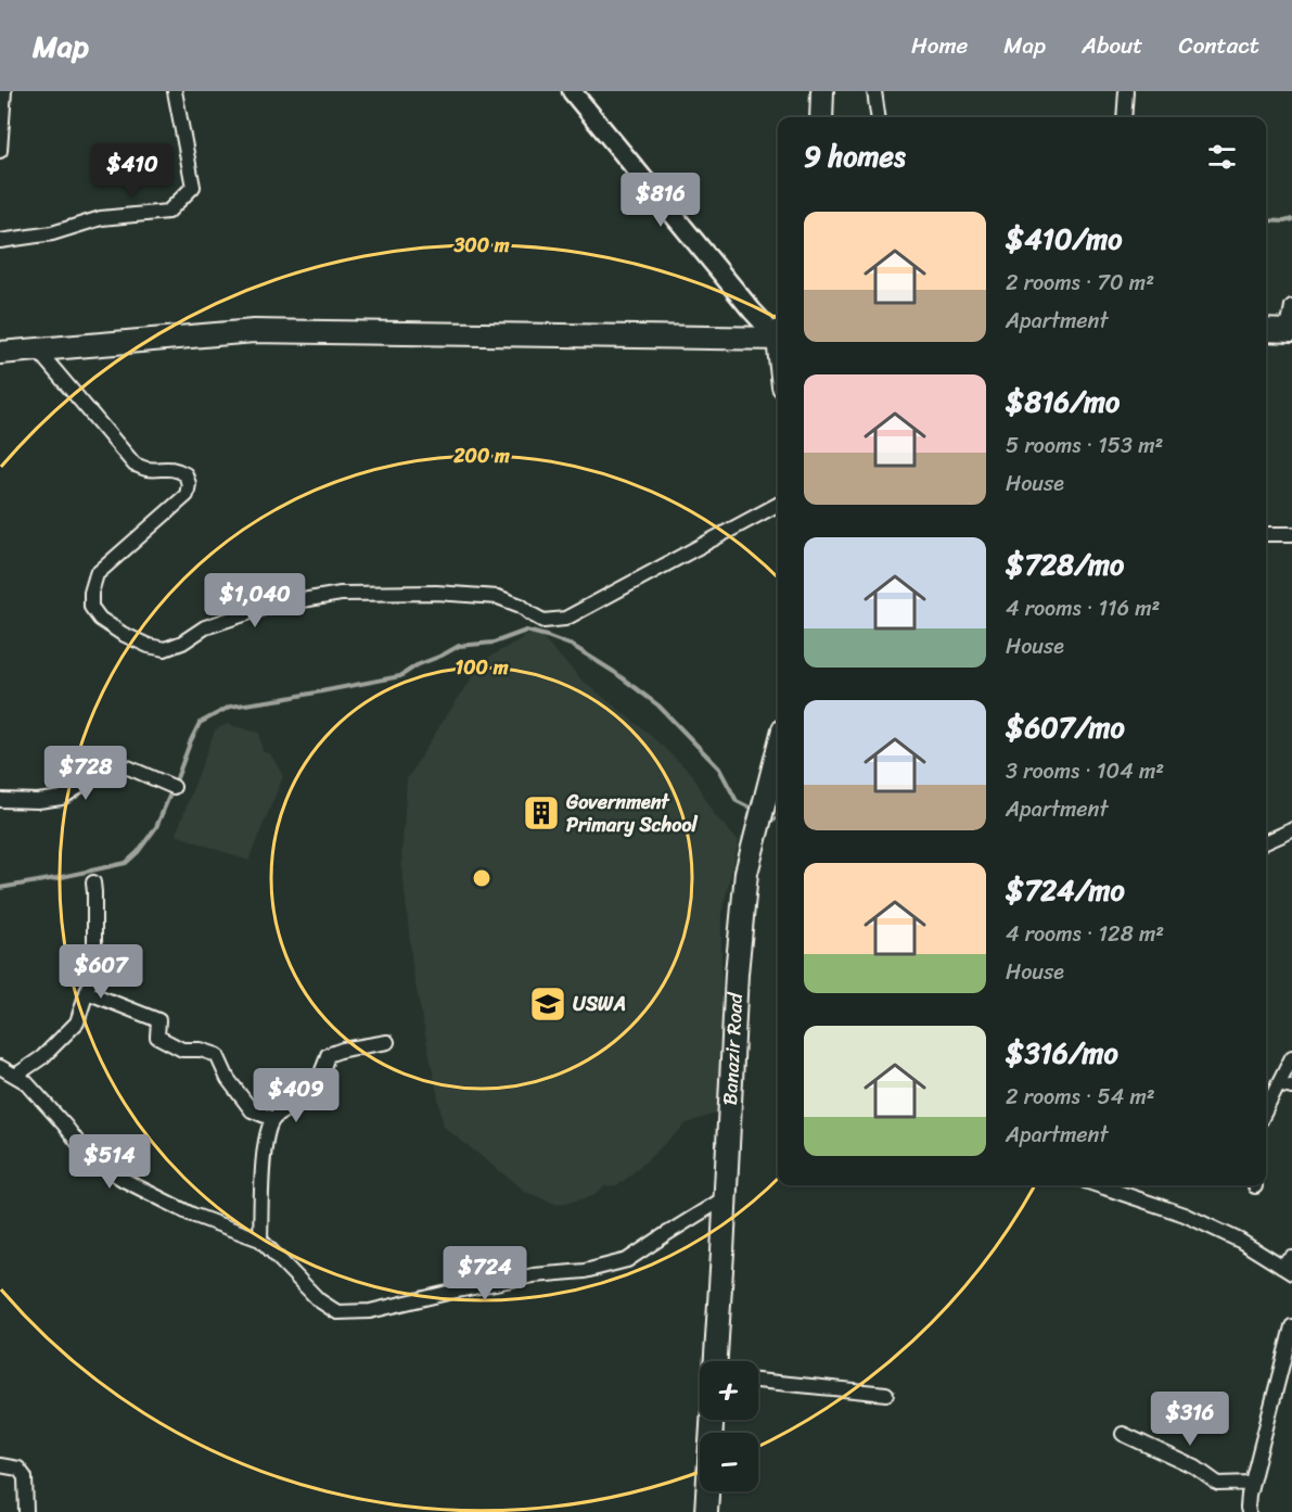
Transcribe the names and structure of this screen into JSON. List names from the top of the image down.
{
  "streets": {
    "main road": ["Banazir Road"]
  },
  "places": {
    "building": ["Government Primary School"],
    "school or university": ["USWA"]
  },
  "page": {
    "header": "Map",
    "nav": [
      "Home",
      "Map",
      "About",
      "Contact"
    ],
    "heading": "9 homes",
    "price": [
      "$410",
      "$816",
      "$1,040",
      "$728",
      "$607",
      "$409",
      "$514",
      "$724",
      "$316"
    ],
    "list": [
      {
        "name": "$410/mo",
        "note": "2 rooms · 70 m² · Apartment"
      },
      {
        "name": "$816/mo",
        "note": "5 rooms · 153 m² · House"
      },
      {
        "name": "$728/mo",
        "note": "4 rooms · 116 m² · House"
      },
      {
        "name": "$607/mo",
        "note": "3 rooms · 104 m² · Apartment"
      },
      {
        "name": "$724/mo",
        "note": "4 rooms · 128 m² · House"
      },
      {
        "name": "$316/mo",
        "note": "2 rooms · 54 m² · Apartment"
      }
    ],
    "map_buttons": ["+", "−"]
  },
  "rings": ["300 m", "200 m", "100 m"]
}
